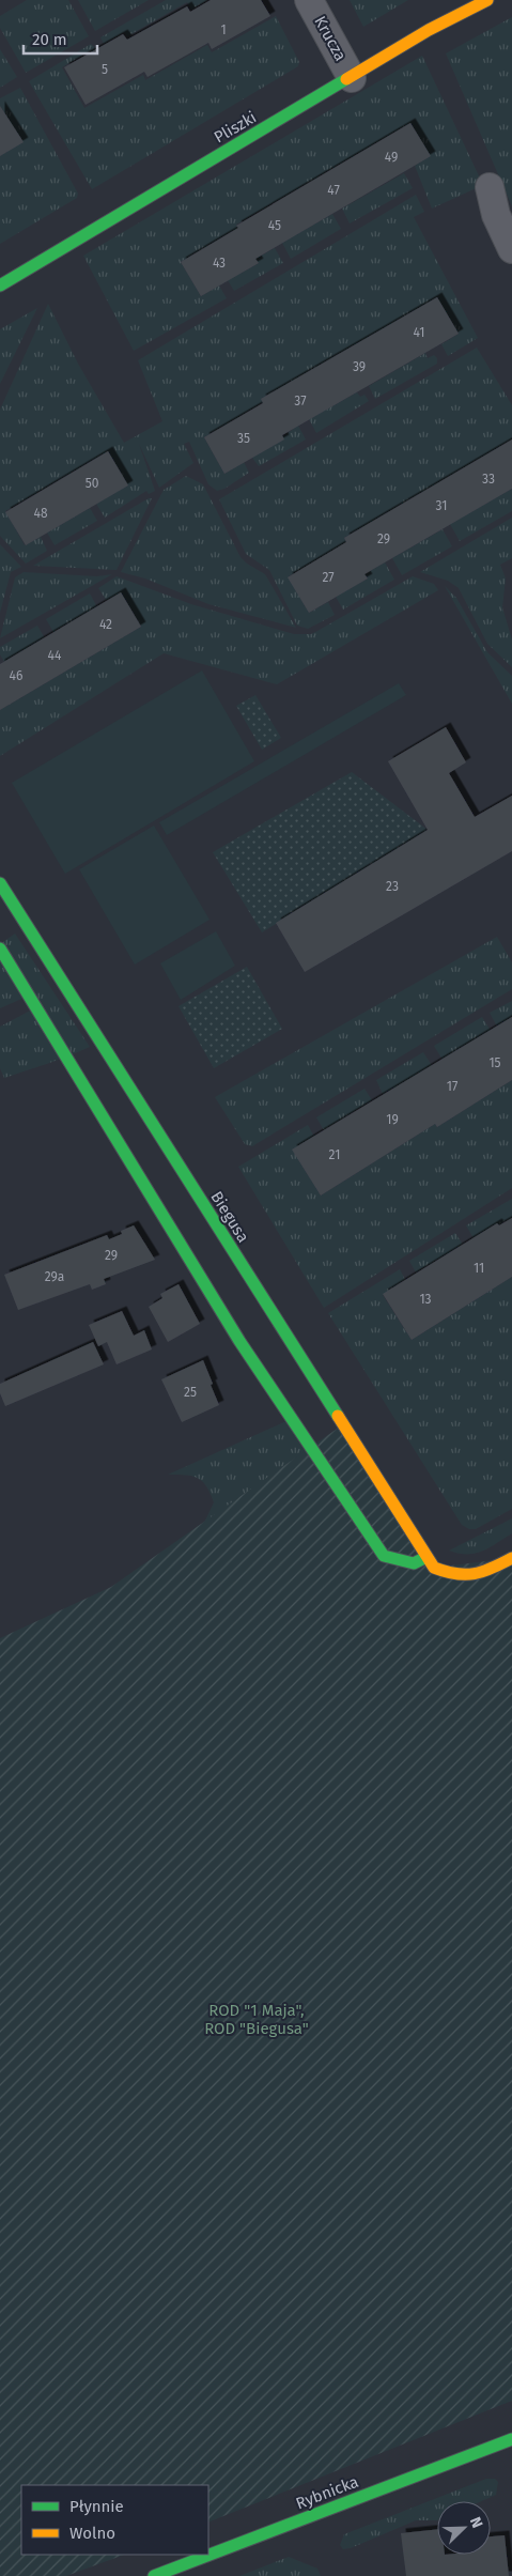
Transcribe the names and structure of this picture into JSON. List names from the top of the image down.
{
  "streets": {
    "street": [
      "Krucza",
      "Pliszki",
      "Biegusa",
      "Rybnicka"
    ]
  },
  "crossings": [
    ["Krucza", "Pliszki"]
  ],
  "parks": ["ROD \"1 Maja\", ROD \"Biegusa\""],
  "house_numbers": [
    "1",
    "5",
    "49",
    "47",
    "45",
    "43",
    "41",
    "39",
    "37",
    "35",
    "33",
    "50",
    "31",
    "48",
    "29",
    "27",
    "42",
    "44",
    "46",
    "23",
    "15",
    "17",
    "19",
    "21",
    "29",
    "11",
    "29a",
    "13",
    "25"
  ],
  "legend": ["Płynnie", "Wolno"],
  "scale_bar": "20 m",
  "north": "top right"
}
